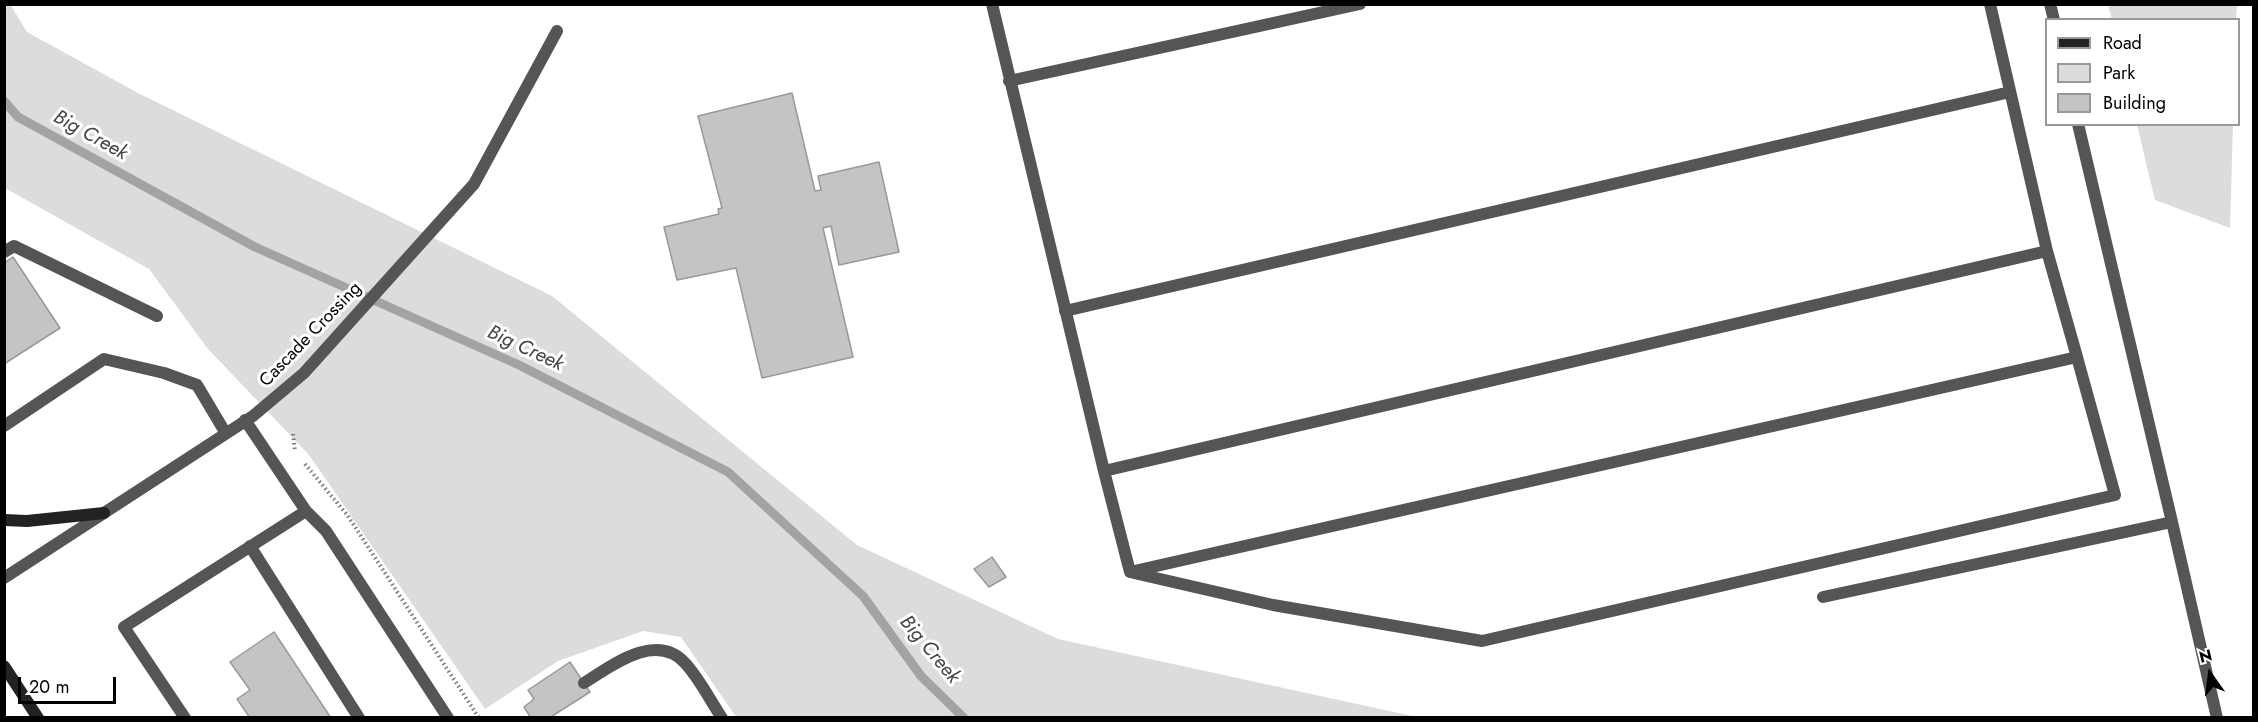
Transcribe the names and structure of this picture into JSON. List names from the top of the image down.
{
  "streets": {
    "street": ["Cascade Crossing"]
  },
  "water": ["Big Creek"],
  "legend": ["Road", "Park", "Building"],
  "scale_bar": "20 m",
  "north": "top"
}
